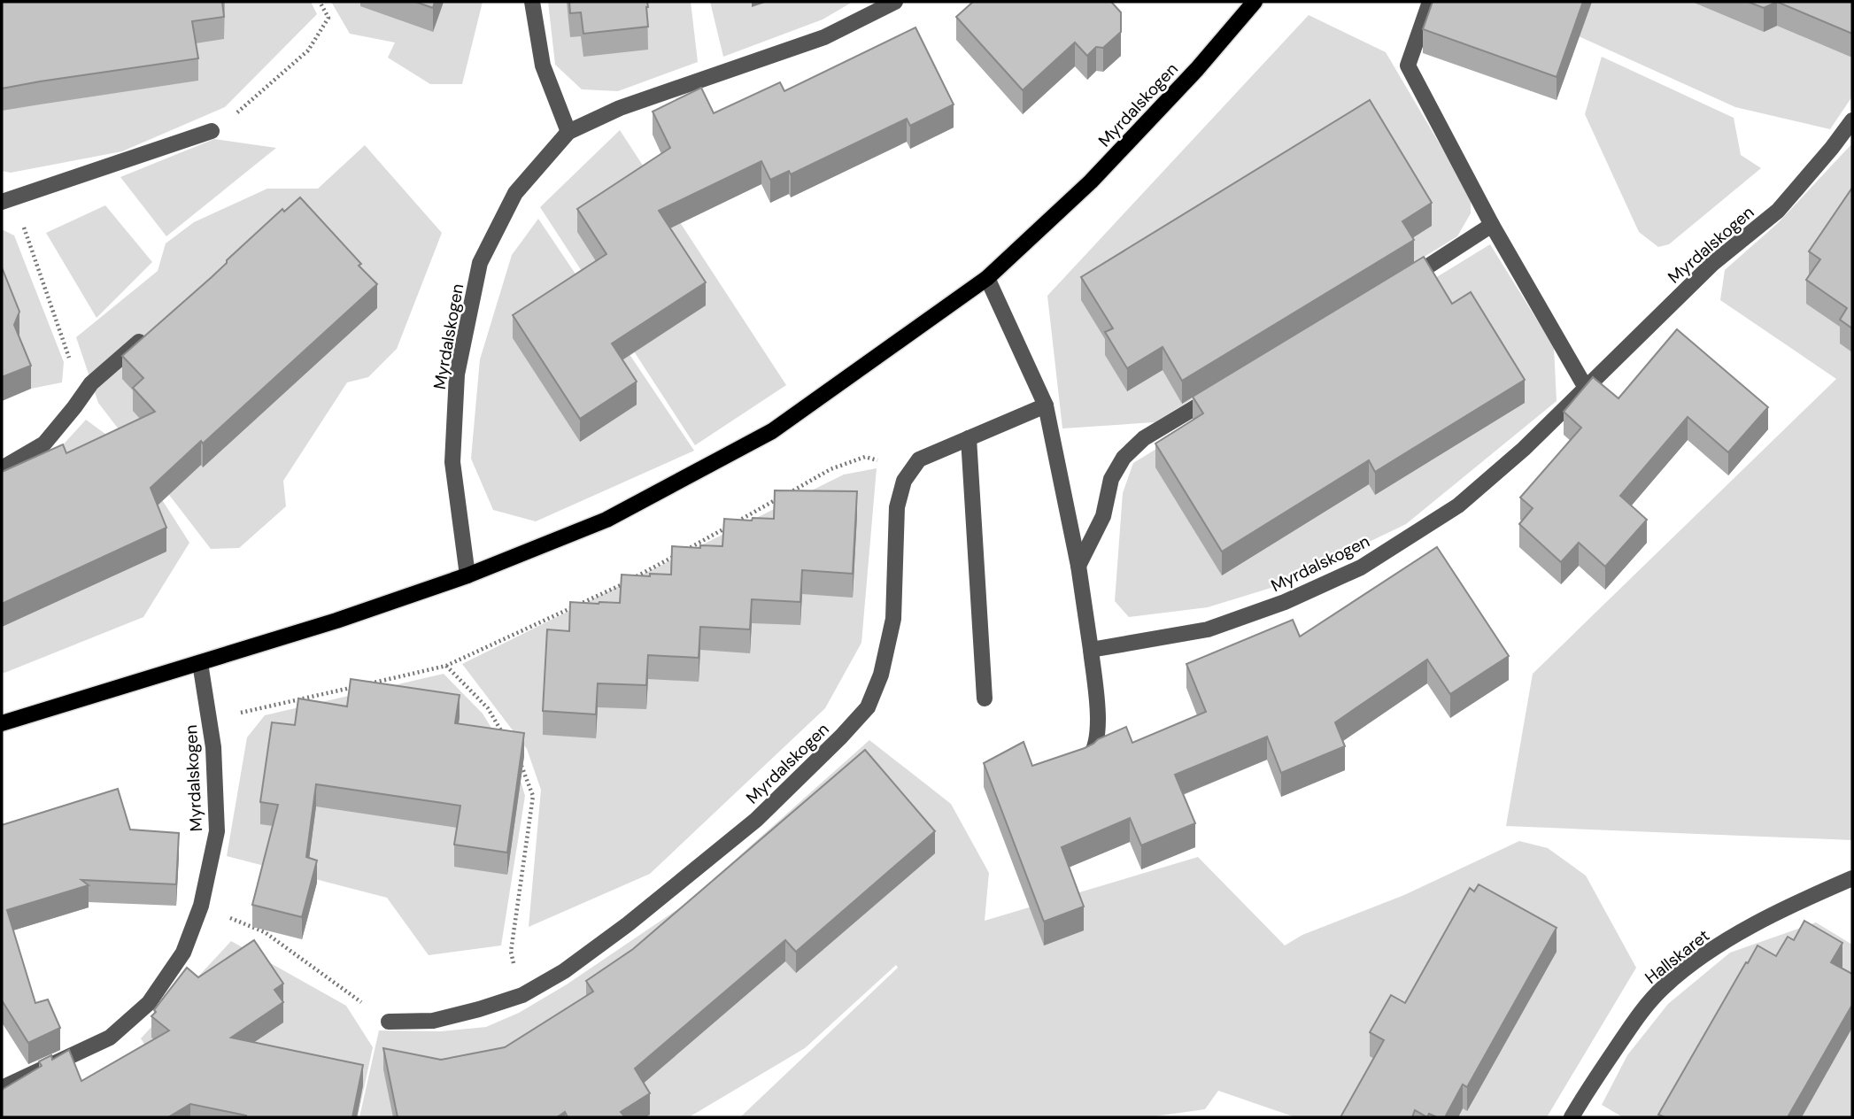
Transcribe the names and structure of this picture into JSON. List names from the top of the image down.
{
  "streets": {
    "main road": ["Myrdalskogen"],
    "street": ["Hallskaret"]
  }
}
